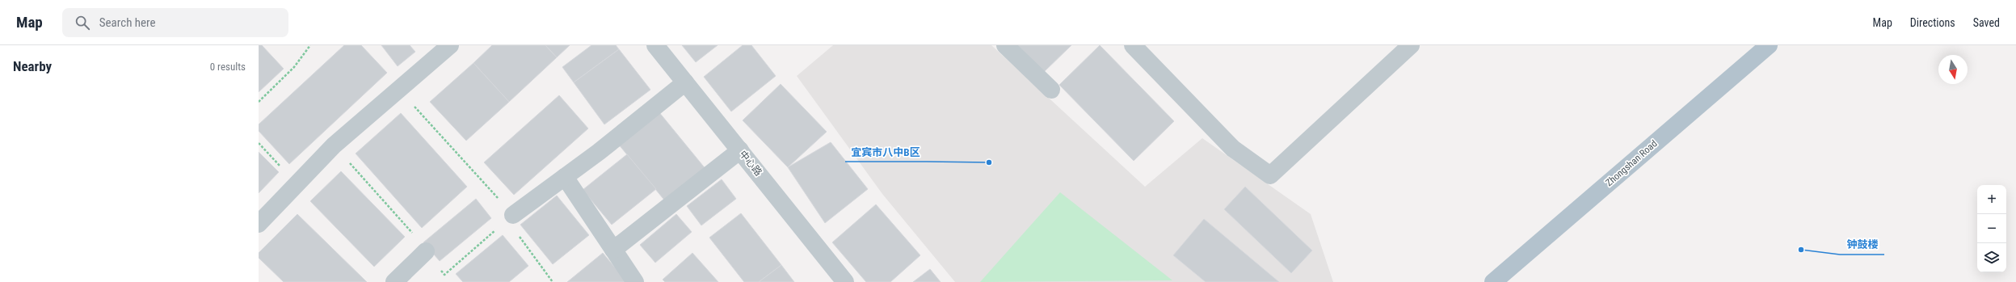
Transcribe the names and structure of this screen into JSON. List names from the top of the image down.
{
  "streets": {
    "main road": ["Zhongshan Road"],
    "street": ["中心路"]
  },
  "places": ["宜宾市八中B区", "钟鼓楼"],
  "north": "bottom",
  "page": {
    "header": "Map",
    "search": "Search here",
    "nav": ["Map", "Directions", "Saved"],
    "heading": ["Nearby", "0 results"],
    "map_buttons": ["+", "−"]
  }
}
